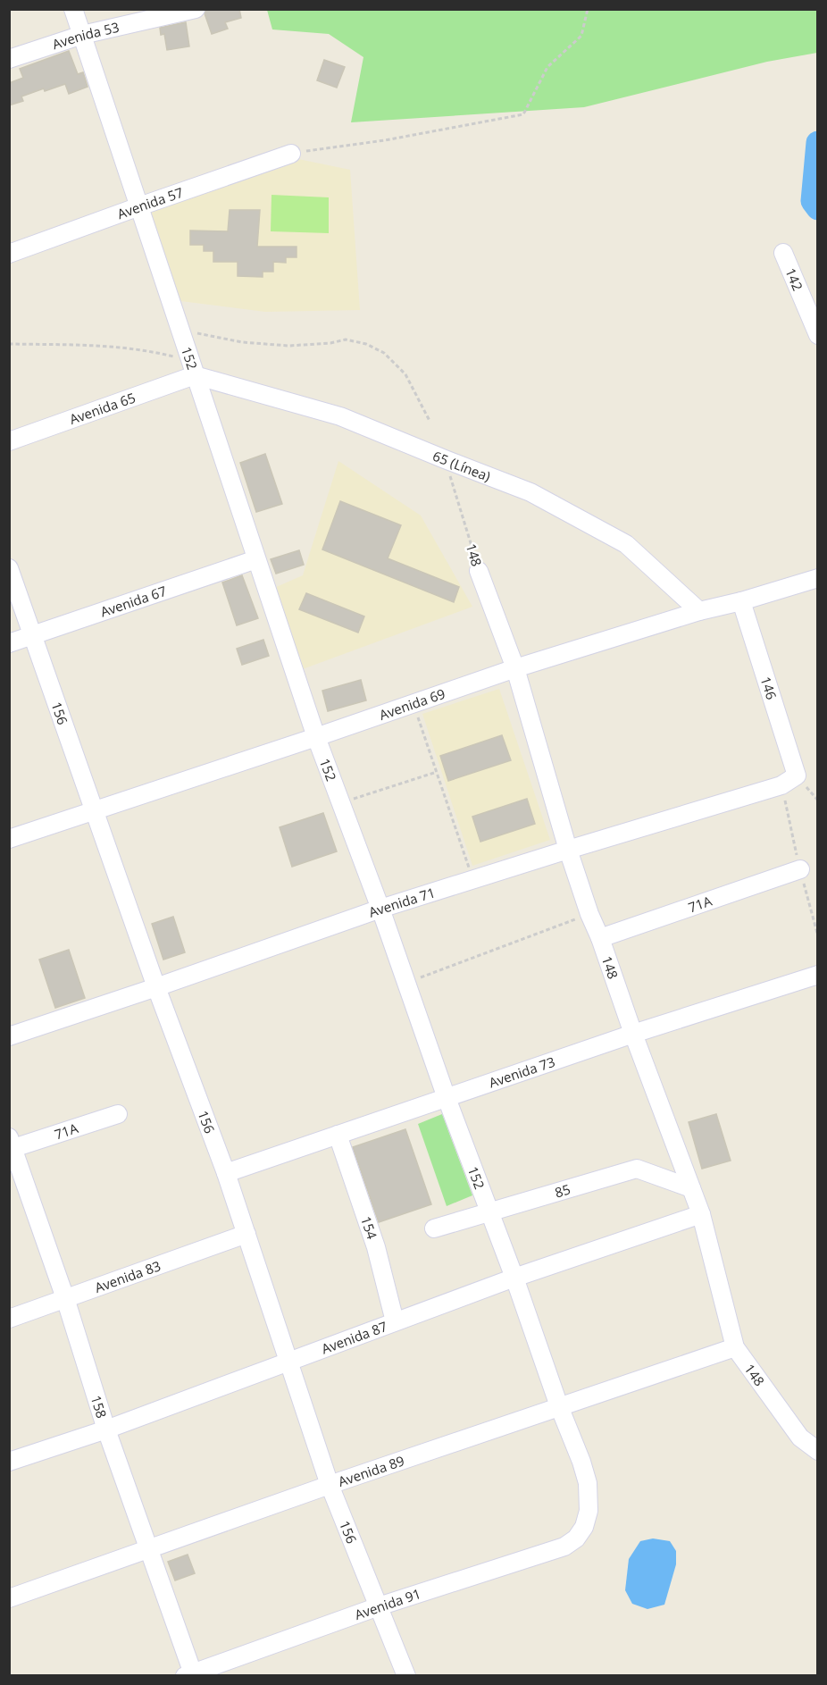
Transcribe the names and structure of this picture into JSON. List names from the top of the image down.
{
  "streets": {
    "street": [
      "Avenida 53",
      "Avenida 57",
      "142",
      "152",
      "Avenida 65",
      "65 (Línea)",
      "148",
      "Avenida 67",
      "146",
      "Avenida 69",
      "156",
      "Avenida 71",
      "71A",
      "Avenida 73",
      "85",
      "154",
      "Avenida 83",
      "Avenida 87",
      "158",
      "Avenida 89",
      "Avenida 91"
    ]
  },
  "crossings": [
    ["Avenida 53", "152"],
    ["Avenida 57", "152"],
    ["152", "Avenida 65"],
    ["152", "65 (Línea)"],
    ["152", "Avenida 67"],
    ["152", "Avenida 69"],
    ["152", "Avenida 71"],
    ["152", "Avenida 73"],
    ["152", "85"],
    ["152", "Avenida 87"],
    ["152", "Avenida 89"],
    ["152", "Avenida 91"],
    ["Avenida 65", "65 (Línea)"],
    ["65 (Línea)", "148"],
    ["65 (Línea)", "Avenida 69"],
    ["148", "Avenida 69"],
    ["148", "Avenida 71"],
    ["148", "71A"],
    ["148", "Avenida 73"],
    ["148", "85"],
    ["148", "Avenida 87"],
    ["148", "Avenida 89"],
    ["Avenida 67", "156"],
    ["146", "Avenida 69"],
    ["146", "Avenida 71"],
    ["Avenida 69", "156"],
    ["156", "Avenida 71"],
    ["156", "Avenida 73"],
    ["156", "Avenida 83"],
    ["156", "Avenida 87"],
    ["156", "Avenida 89"],
    ["156", "Avenida 91"],
    ["71A", "158"],
    ["Avenida 73", "154"],
    ["154", "Avenida 87"],
    ["Avenida 83", "158"],
    ["Avenida 87", "158"],
    ["158", "Avenida 89"],
    ["158", "Avenida 91"]
  ]
}
